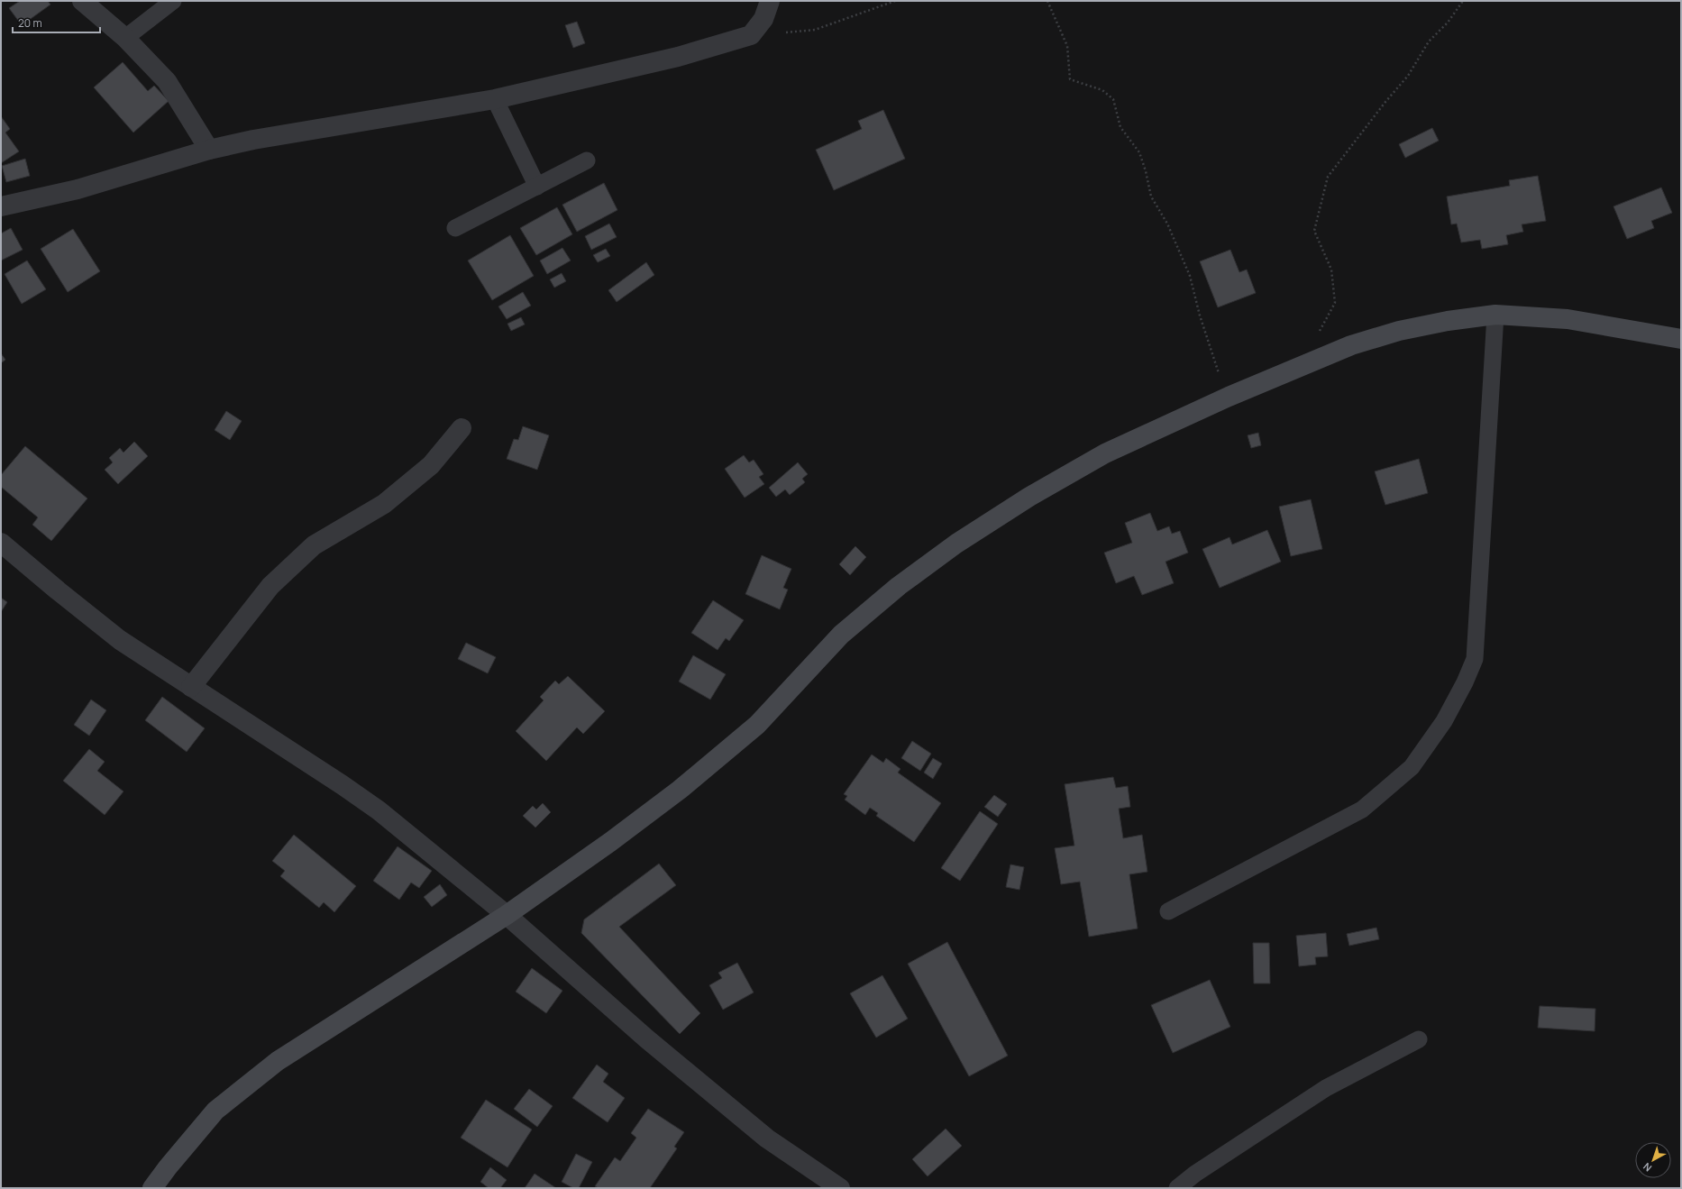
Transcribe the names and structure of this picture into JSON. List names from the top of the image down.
{
  "scale_bar": "20 m",
  "north": "bottom left"
}
